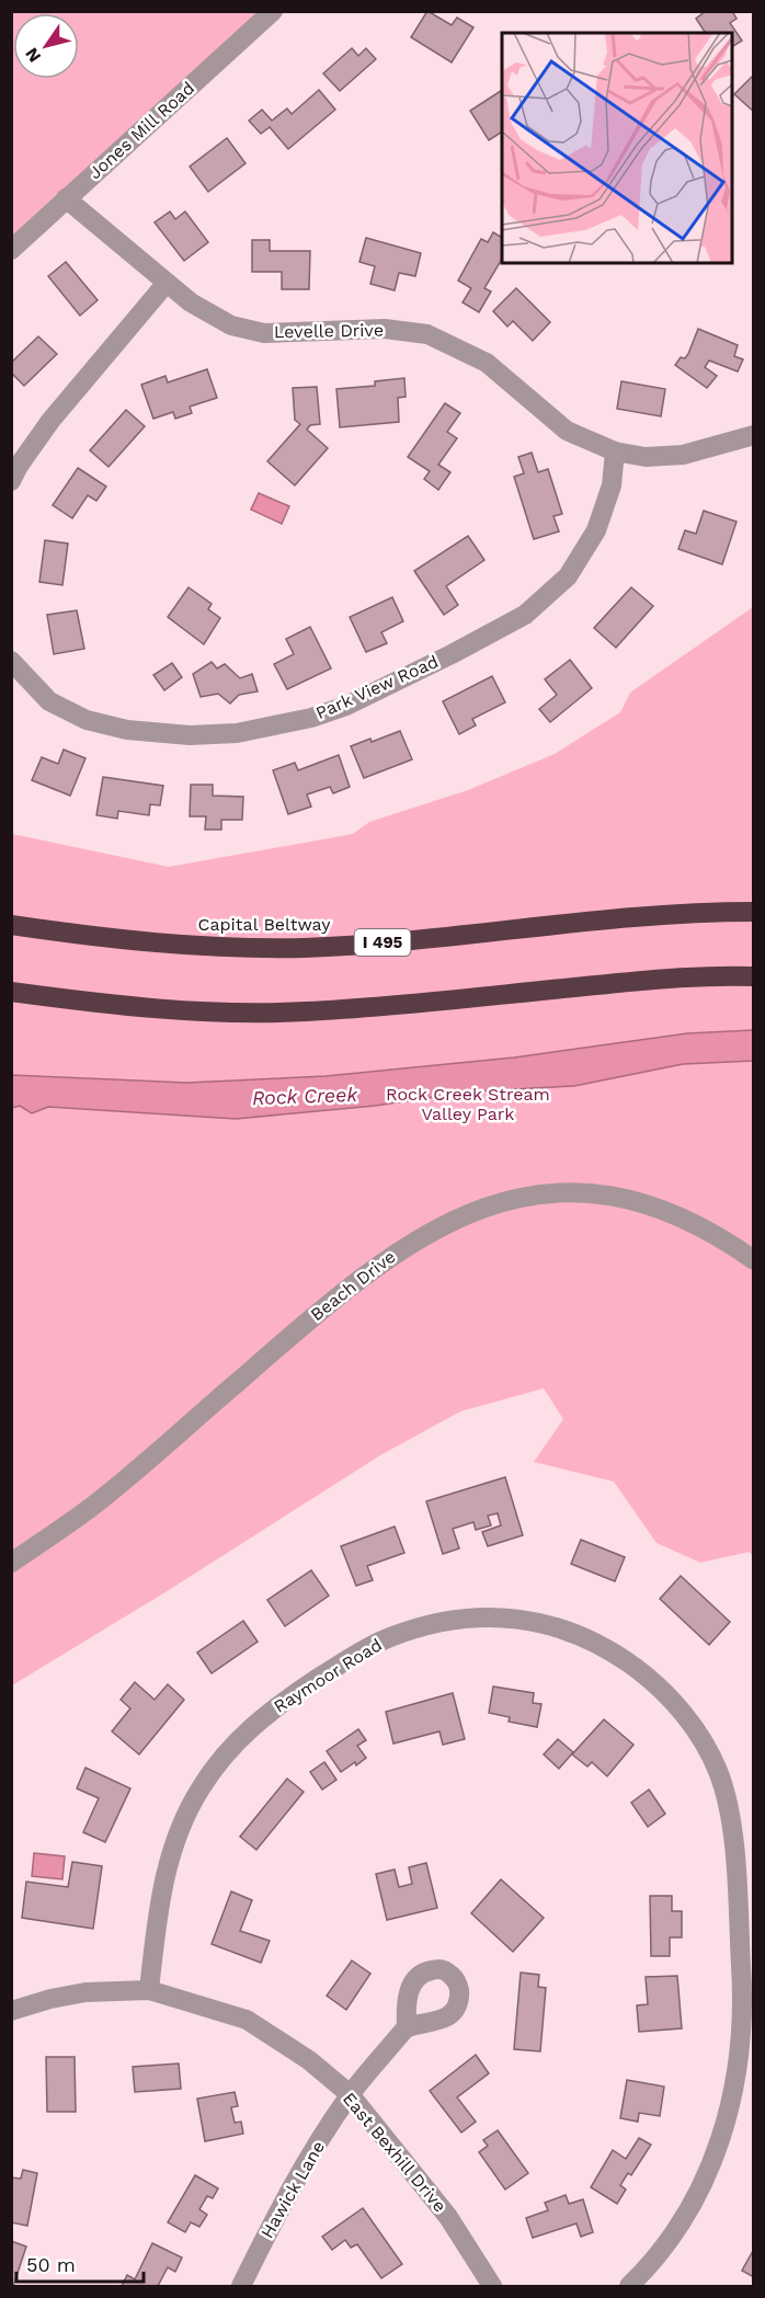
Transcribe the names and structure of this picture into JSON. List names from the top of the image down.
{
  "streets": {
    "highway": ["Capital Beltway", "I 495"],
    "street": [
      "Jones Mill Road",
      "Levelle Drive",
      "Park View Road",
      "Beach Drive",
      "Raymoor Road",
      "East Bexhill Drive",
      "Hawick Lane"
    ]
  },
  "crossings": [
    ["Jones Mill Road", "Levelle Drive"],
    ["Levelle Drive", "Park View Road"],
    ["Raymoor Road", "East Bexhill Drive"],
    ["East Bexhill Drive", "Hawick Lane"]
  ],
  "water": ["Rock Creek"],
  "parks": ["Rock Creek Stream Valley Park"],
  "scale_bar": "50 m",
  "north": "bottom left"
}
